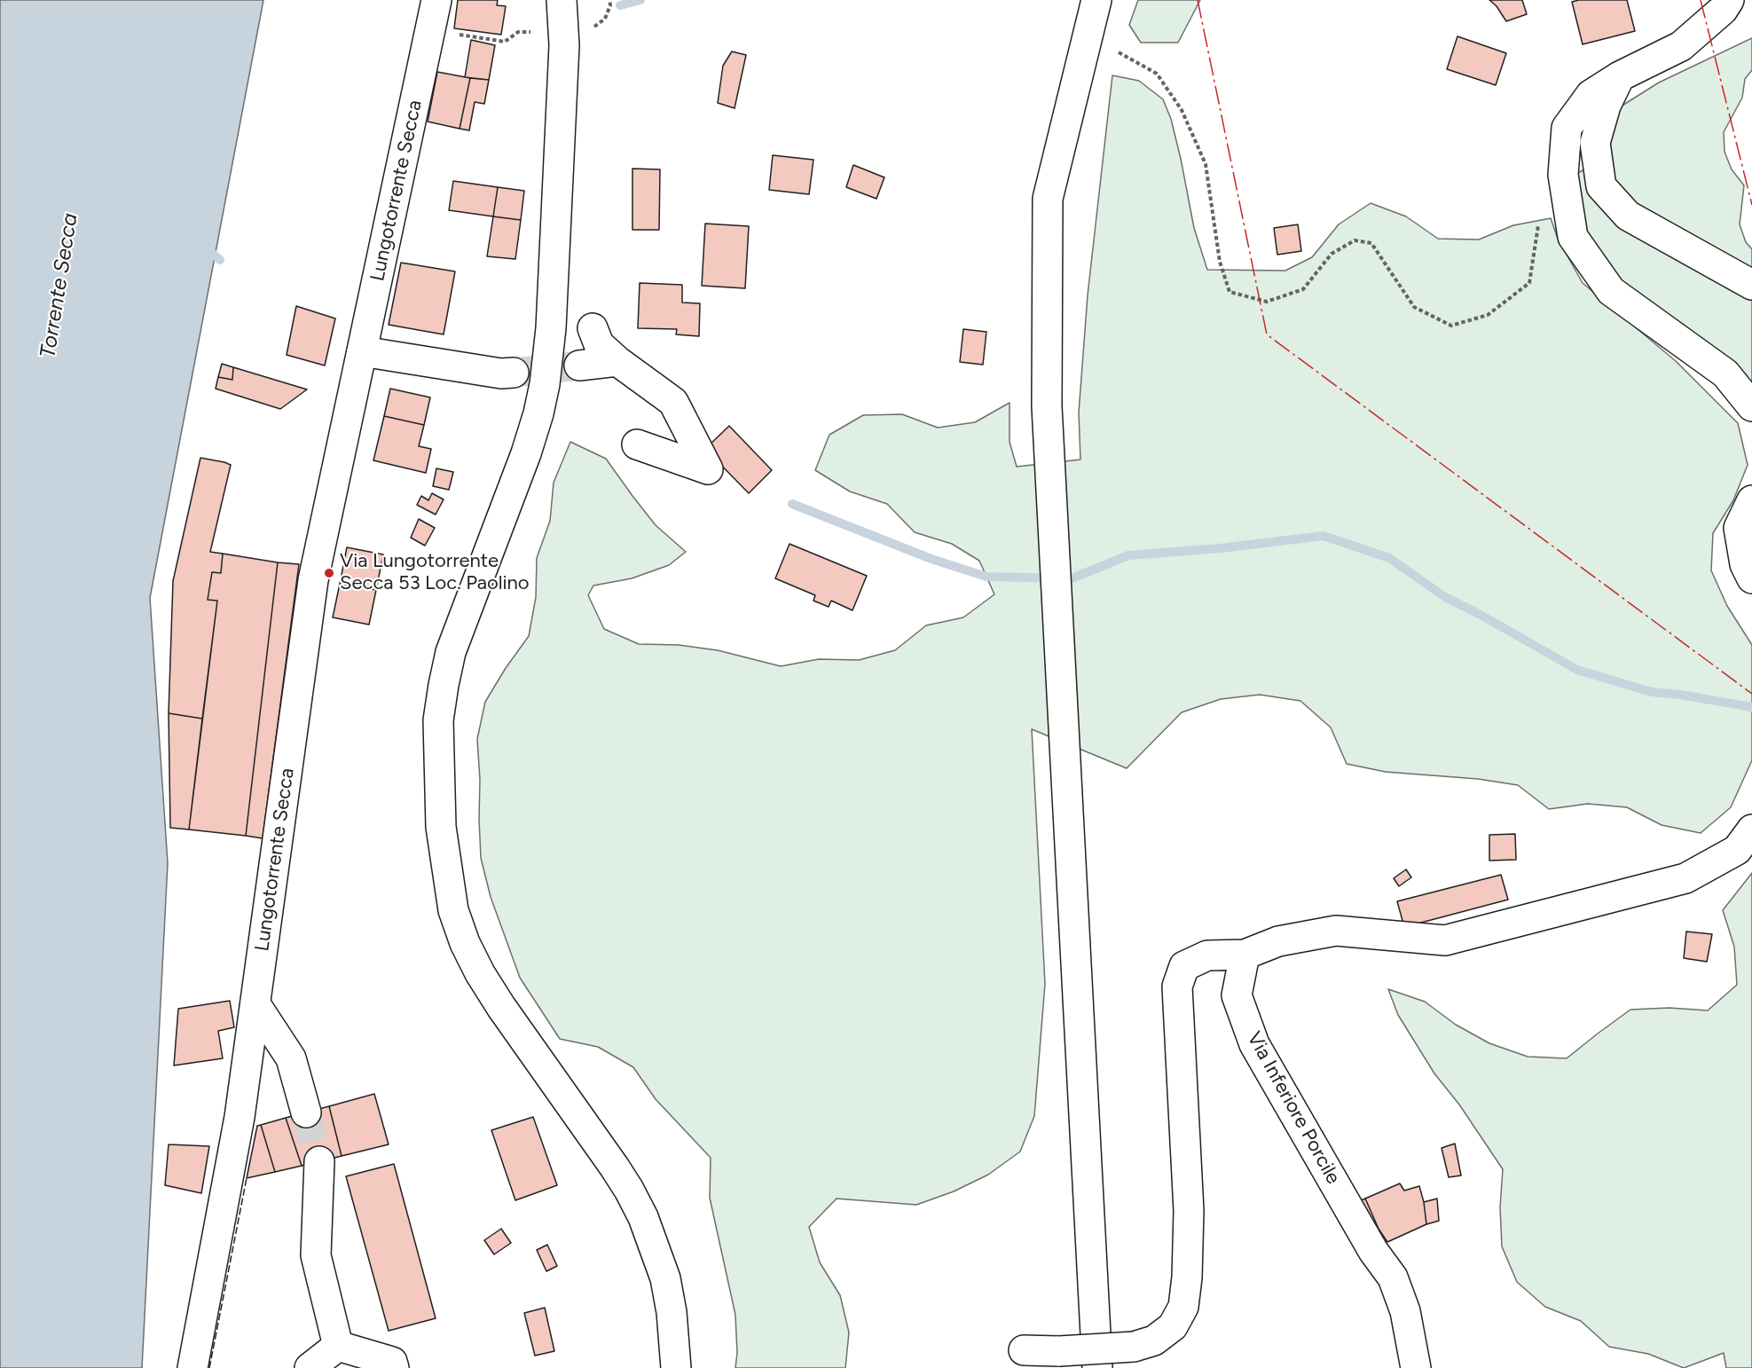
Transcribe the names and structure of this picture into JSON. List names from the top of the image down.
{
  "streets": {
    "main road": ["Lungotorrente Secca", "Via Inferiore Porcile"]
  },
  "water": ["Torrente Secca"],
  "places": ["Via Lungotorrente Secca 53 Loc. Paolino"]
}
